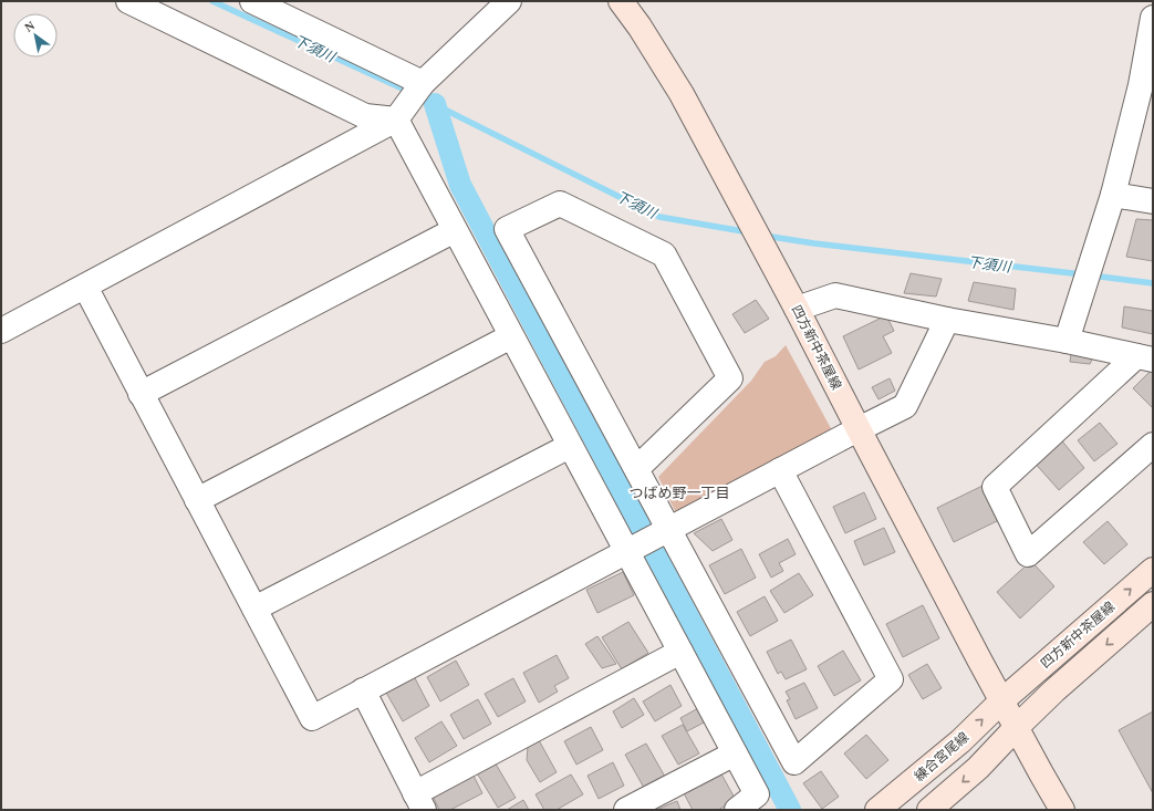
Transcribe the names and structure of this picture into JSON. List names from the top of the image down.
{
  "streets": {
    "main road": ["四方新中茶屋線", "練合宮尾線"]
  },
  "crossings": [
    ["四方新中茶屋線", "練合宮尾線"]
  ],
  "districts": ["つばめ野一丁目"],
  "water": ["下須川"],
  "north": "top left"
}
